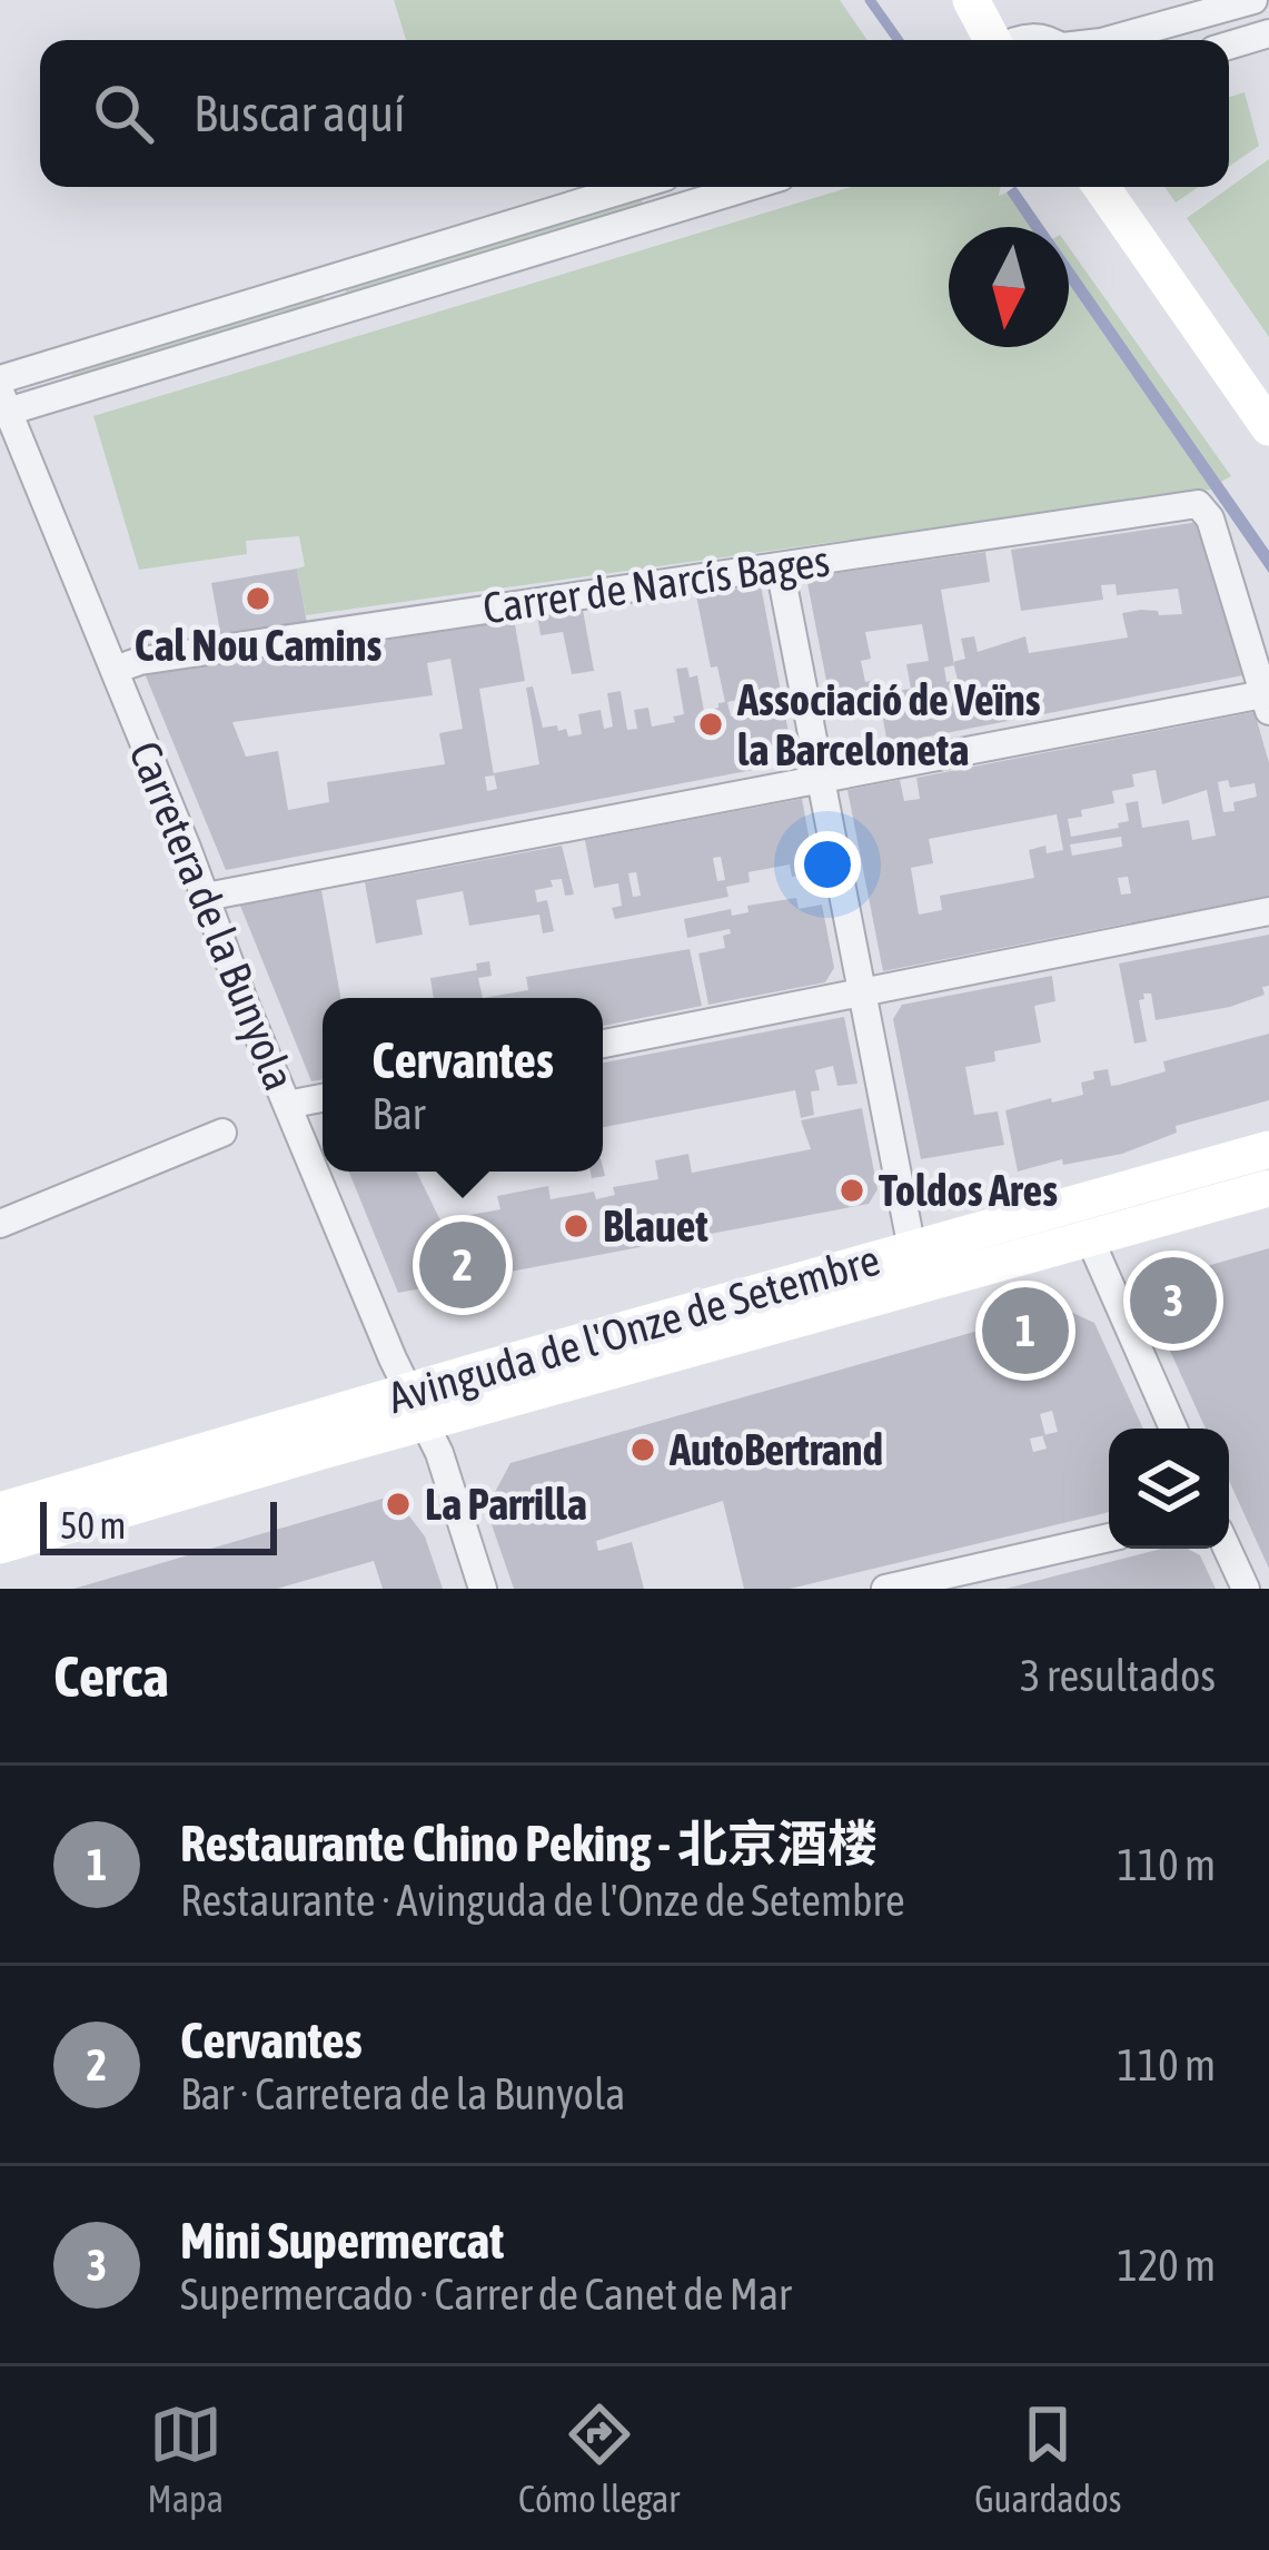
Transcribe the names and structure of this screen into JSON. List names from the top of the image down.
{
  "streets": {
    "main road": ["Avinguda de l'Onze de Setembre"],
    "street": ["Carrer de Narcís Bages", "Carretera de la Bunyola"]
  },
  "crossings": [
    ["Carrer de Narcís Bages", "Carretera de la Bunyola"],
    ["Carretera de la Bunyola", "Avinguda de l'Onze de Setembre"]
  ],
  "places": [
    "Cal Nou Camins",
    "Associació de Veïns la Barceloneta",
    "Toldos Ares",
    "Blauet",
    "AutoBertrand",
    "La Parrilla"
  ],
  "scale_bar": "50 m",
  "north": "bottom",
  "page": {
    "search": "Buscar aquí",
    "popup": ["Cervantes", "Bar"],
    "pins": ["2", "3", "1"],
    "scale": "50 m",
    "heading": ["Cerca", "3 resultados"],
    "list": [
      {
        "mark": "1",
        "name": "Restaurante Chino Peking - 北京酒楼",
        "note": "Restaurante · Avinguda de l'Onze de Setembre",
        "value": "110 m"
      },
      {
        "mark": "2",
        "name": "Cervantes",
        "note": "Bar · Carretera de la Bunyola",
        "value": "110 m"
      },
      {
        "mark": "3",
        "name": "Mini Supermercat",
        "note": "Supermercado · Carrer de Canet de Mar",
        "value": "120 m"
      }
    ],
    "nav": ["Mapa", "Cómo llegar", "Guardados"]
  }
}
